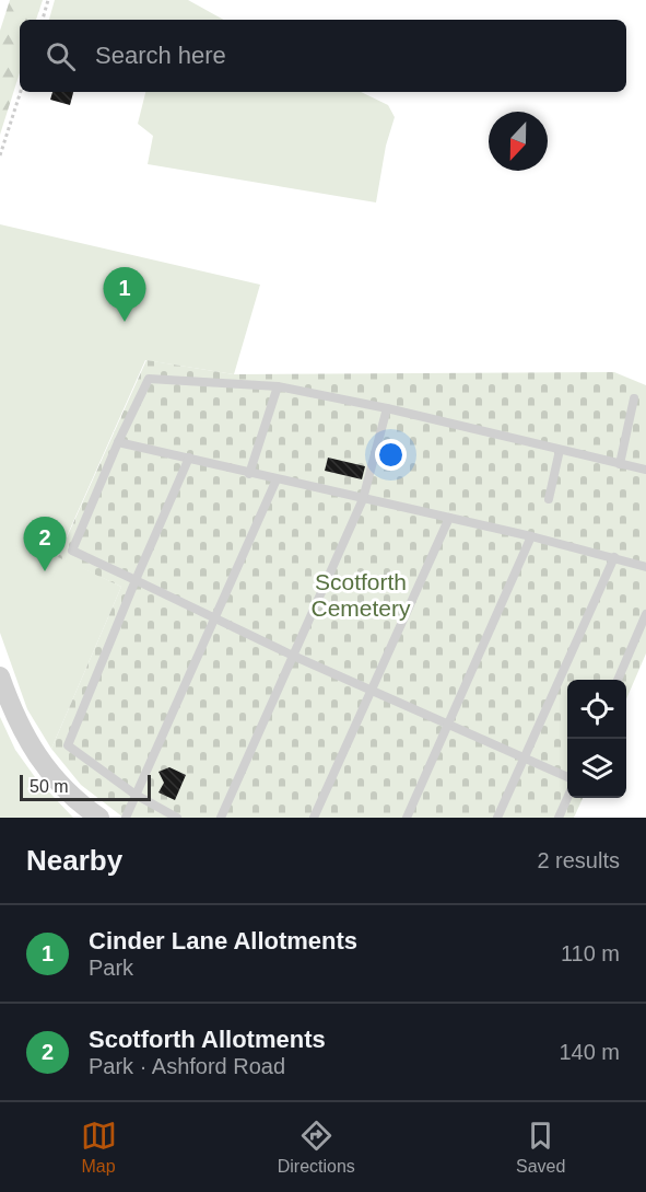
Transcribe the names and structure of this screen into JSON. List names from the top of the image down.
{
  "parks": ["Scotforth Cemetery"],
  "scale_bar": "50 m",
  "north": "bottom",
  "page": {
    "search": "Search here",
    "pins": ["1", "2"],
    "scale": "50 m",
    "heading": ["Nearby", "2 results"],
    "list": [
      {
        "mark": "1",
        "name": "Cinder Lane Allotments",
        "note": "Park",
        "value": "110 m"
      },
      {
        "mark": "2",
        "name": "Scotforth Allotments",
        "note": "Park · Ashford Road",
        "value": "140 m"
      }
    ],
    "nav": ["Map", "Directions", "Saved"]
  }
}
